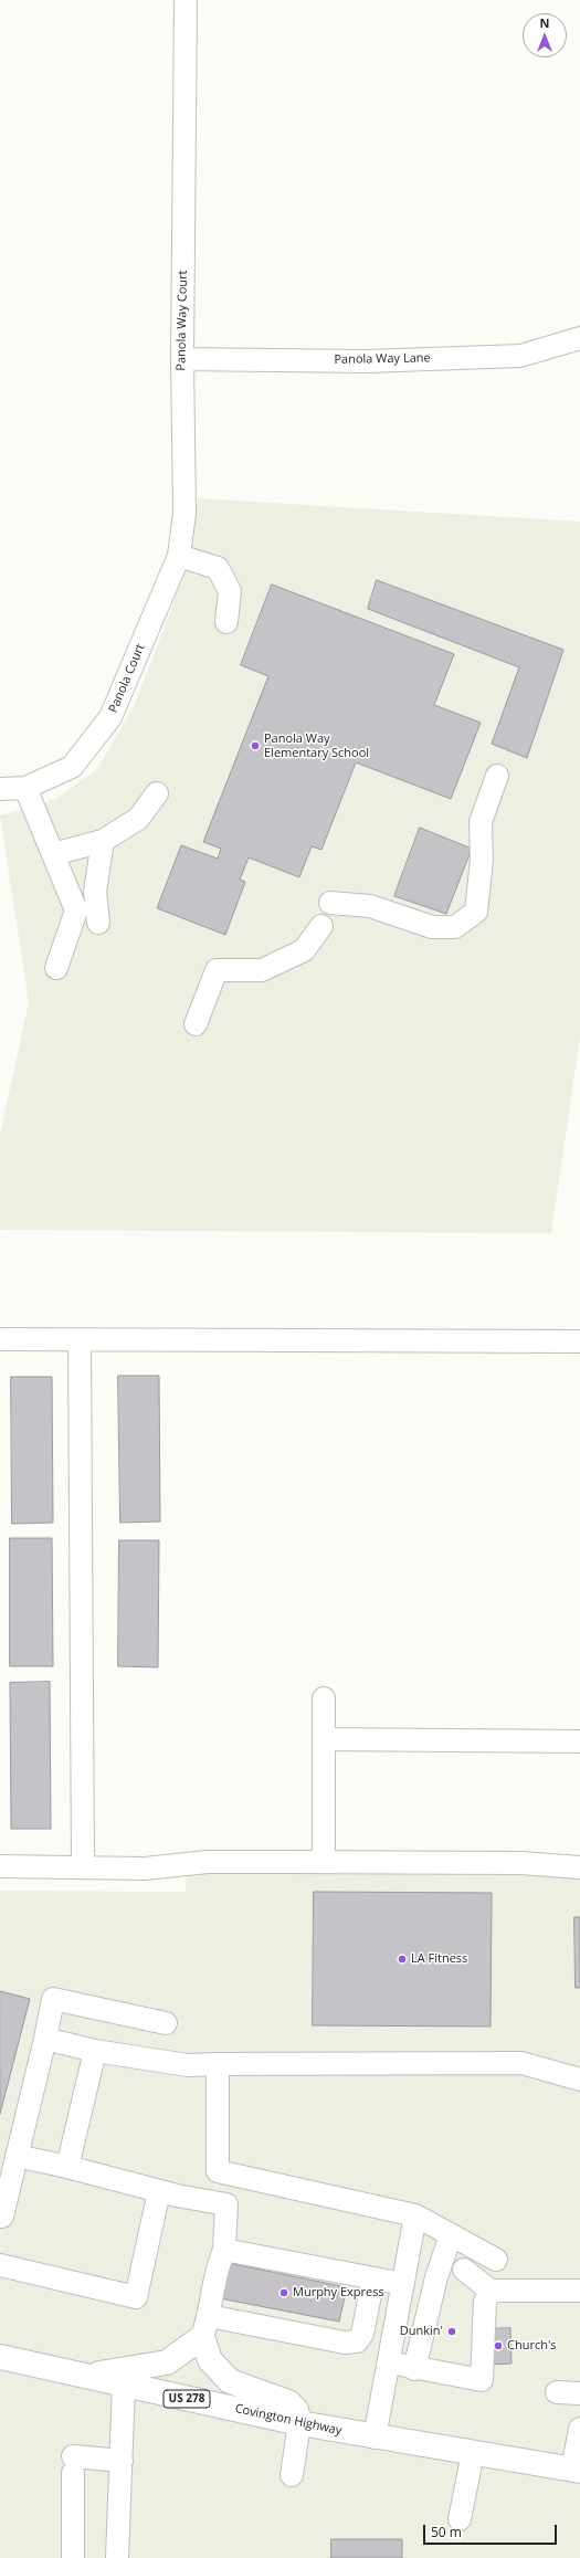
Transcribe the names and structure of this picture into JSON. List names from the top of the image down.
{
  "streets": {
    "main road": ["US 278", "Covington Highway"],
    "street": ["Panola Way Court", "Panola Way Lane", "Panola Court"]
  },
  "crossings": [
    ["Panola Way Court", "Panola Way Lane"],
    ["Panola Way Court", "Panola Court"]
  ],
  "places": [
    "Panola Way Elementary School",
    "LA Fitness",
    "Murphy Express",
    "Dunkin'",
    "Church's"
  ],
  "scale_bar": "50 m",
  "north": "top"
}
